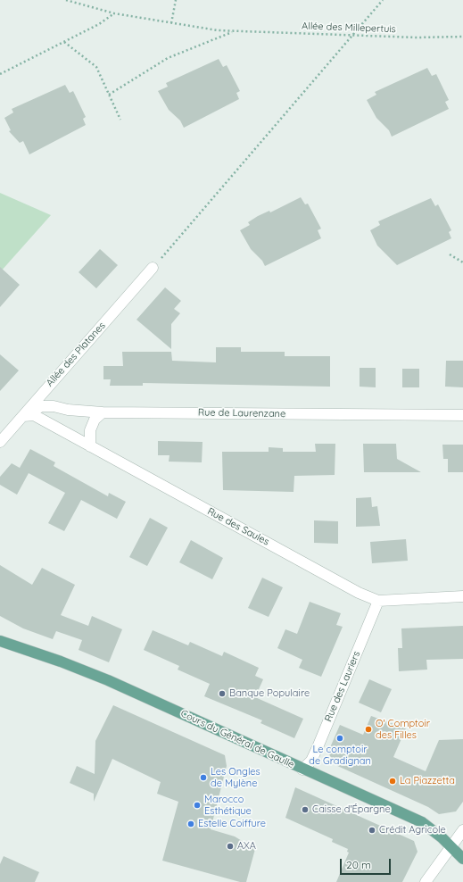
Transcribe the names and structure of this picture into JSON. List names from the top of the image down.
{
  "streets": {
    "main road": ["Cours du Général de Gaulle"],
    "street": [
      "Allée des Platanes",
      "Rue de Laurenzane",
      "Rue des Saules",
      "Rue des Lauriers"
    ],
    "path": ["Allée des Millepertuis"]
  },
  "crossings": [
    ["Allée des Platanes", "Rue de Laurenzane"],
    ["Allée des Platanes", "Rue des Saules"],
    ["Rue de Laurenzane", "Rue des Saules"],
    ["Rue des Saules", "Rue des Lauriers"],
    ["Rue des Lauriers", "Cours du Général de Gaulle"]
  ],
  "places": [
    "Banque Populaire",
    "O' Comptoir des Filles",
    "Le comptoir de Gradignan",
    "Les Ongles de Mylène",
    "La Piazzetta",
    "Marocco Esthétique",
    "Caisse d'Épargne",
    "Estelle Coiffure",
    "Crédit Agricole",
    "AXA"
  ],
  "scale_bar": "20 m"
}
